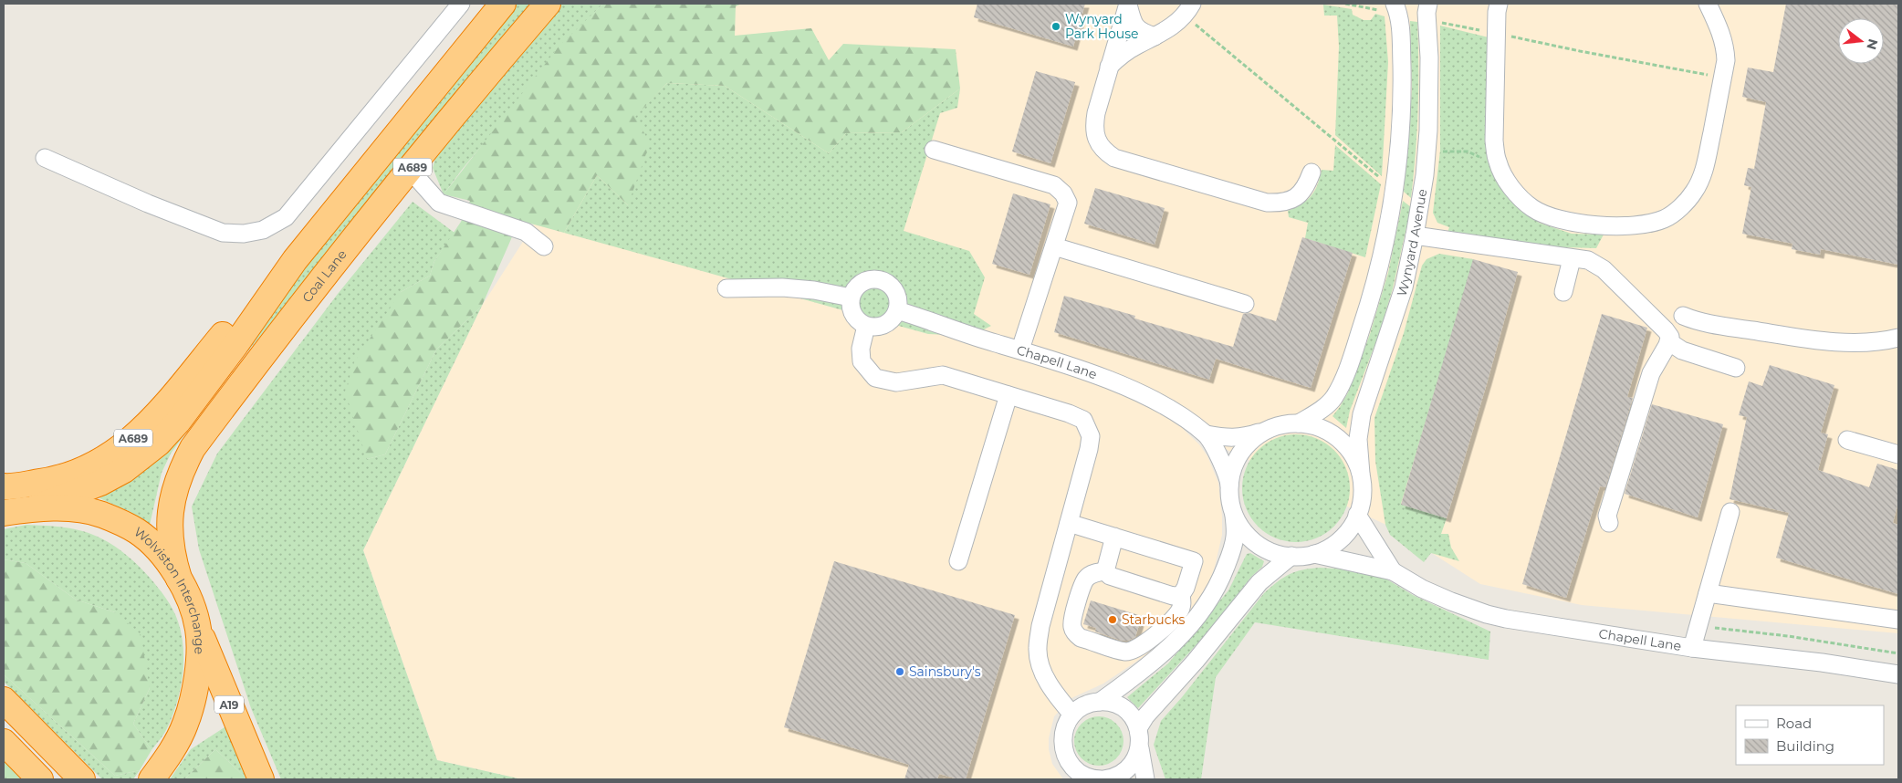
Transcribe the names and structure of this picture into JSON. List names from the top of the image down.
{
  "streets": {
    "highway": [
      "A689",
      "Coal Lane",
      "Wolviston Interchange",
      "A19"
    ],
    "street": ["Wynyard Avenue", "Chapell Lane"]
  },
  "crossings": [
    ["A689", "Wolviston Interchange"],
    ["Wynyard Avenue", "Chapell Lane"],
    ["Coal Lane", "Wolviston Interchange"],
    ["Wolviston Interchange", "A19"]
  ],
  "places": ["Wynyard Park House", "Starbucks", "Sainsbury's"],
  "legend": ["Road", "Building"],
  "north": "right"
}
